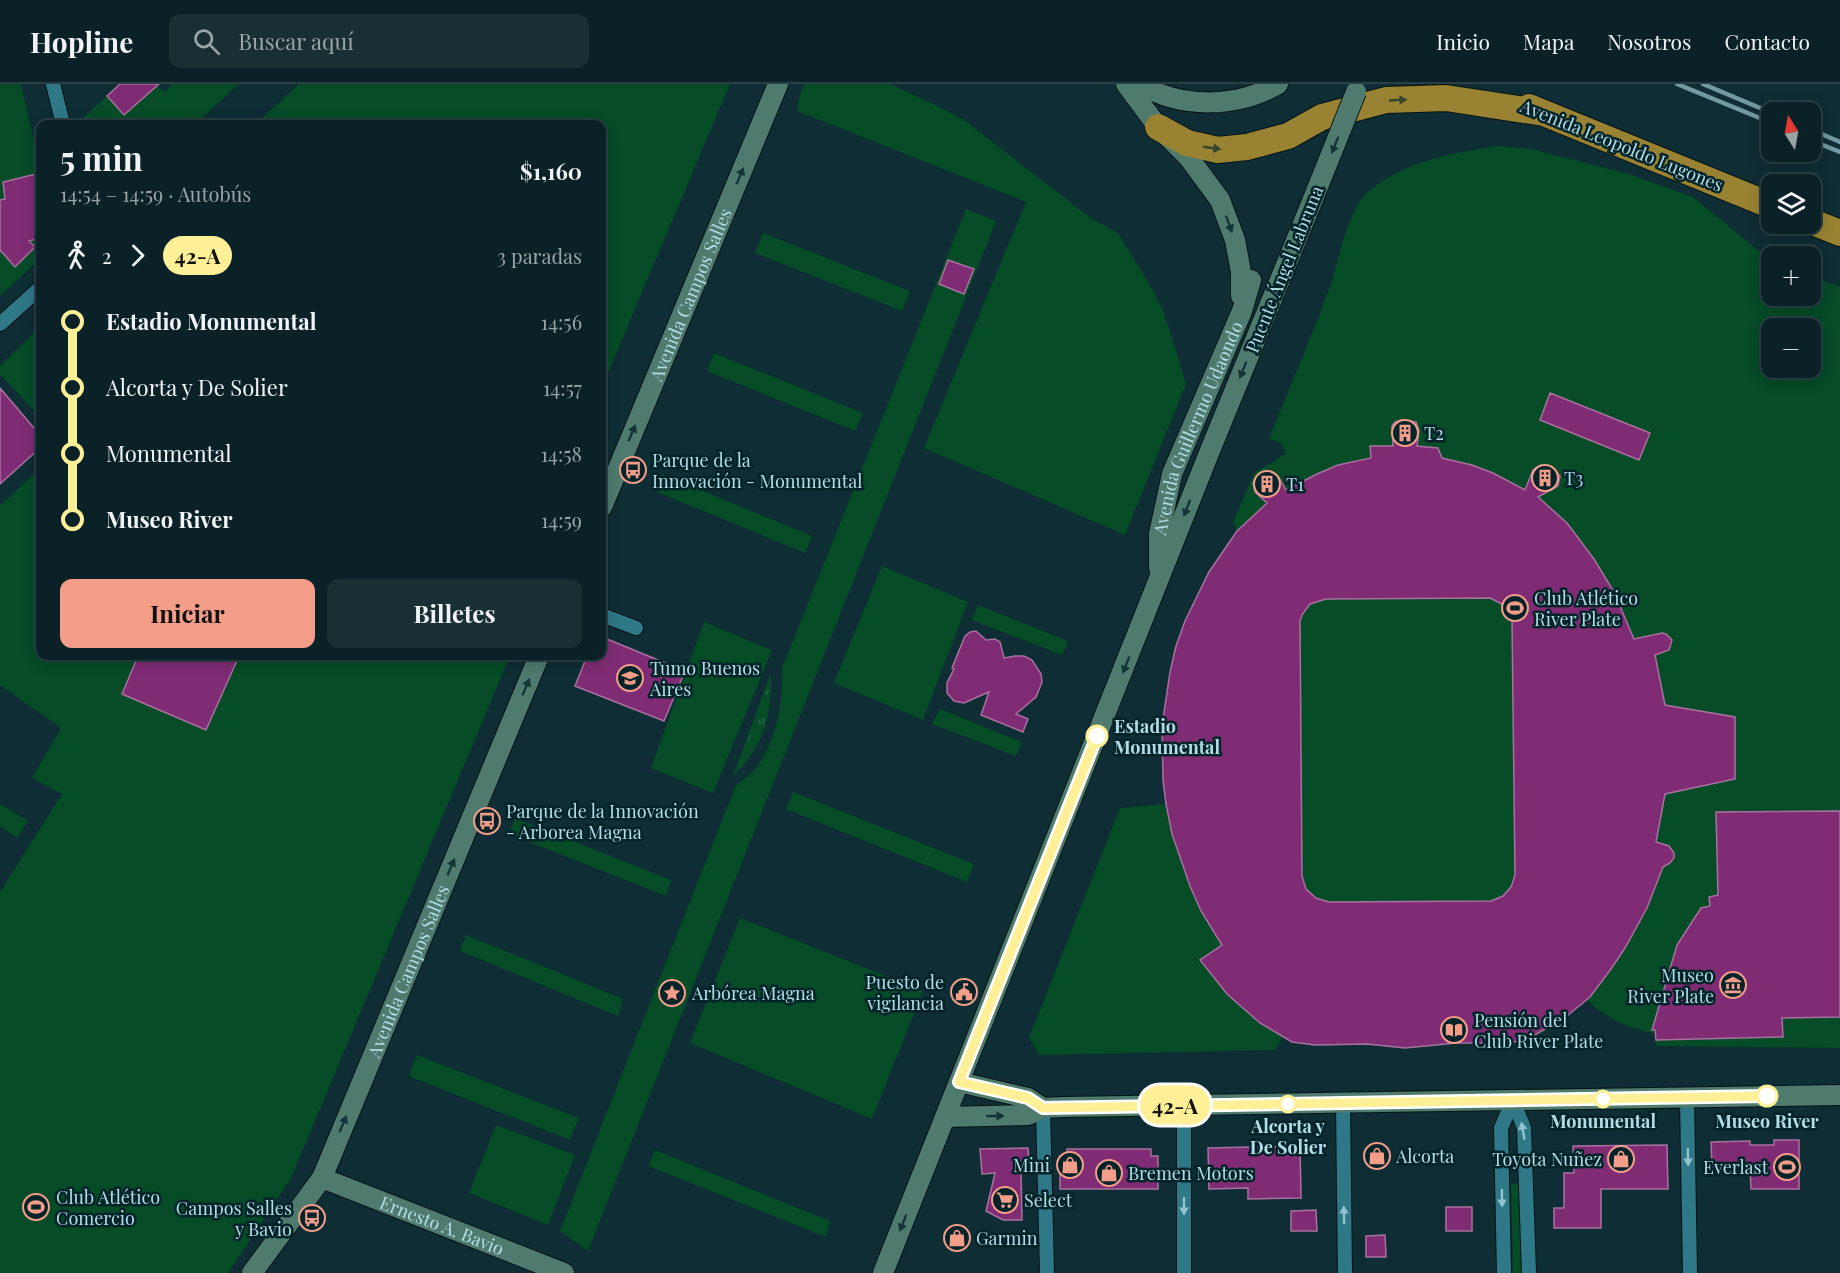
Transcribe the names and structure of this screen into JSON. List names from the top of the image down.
{
  "streets": {
    "highway": ["Avenida Leopoldo Lugones"],
    "main road": [
      "Puente Ángel Labruna",
      "Avenida Campos Salles",
      "Avenida Guillermo Udaondo",
      "Ernesto A. Bavio"
    ]
  },
  "crossings": [
    ["Puente Ángel Labruna", "Avenida Guillermo Udaondo"],
    ["Avenida Campos Salles", "Ernesto A. Bavio"]
  ],
  "one_way": ["Puente Ángel Labruna", "Avenida Campos Salles", "Avenida Guillermo Udaondo"],
  "places": {
    "building": ["T2", "T3", "T1"],
    "bus stop": ["Parque de la Innovación - Monumental", "Parque de la Innovación - Arborea Magna", "Campos Salles y Bavio"],
    "sports": ["Club Atlético River Plate", "Everlast", "Club Atlético Comercio"],
    "school or university": ["Tumo Buenos Aires"],
    "other": [
      "Estadio Monumental",
      "Museo River",
      "Monumental",
      "Alcorta y De Solier"
    ],
    "museum": ["Museo River Plate"],
    "public building": ["Puesto de vigilancia"],
    "place": ["Arbórea Magna"],
    "library": ["Pensión del Club River Plate"],
    "shop": [
      "Alcorta",
      "Toyota Nuñez",
      "Mini",
      "Bremen Motors",
      "Garmin"
    ],
    "supermarket": ["Select"]
  },
  "lines": ["bus line 42-A"],
  "north": "top",
  "page": {
    "header": "Hopline",
    "search": "Buscar aquí",
    "nav": [
      "Inicio",
      "Mapa",
      "Nosotros",
      "Contacto"
    ],
    "on_map": "42-A",
    "map_buttons": ["+", "−"],
    "heading": ["5 min", "14:54 – 14:59 · Autobús", "$1,160"],
    "legs": ["2", "42-A", "3 paradas"],
    "list": [
      {
        "name": "Estadio Monumental",
        "value": "14:56"
      },
      {
        "name": "Alcorta y De Solier",
        "value": "14:57"
      },
      {
        "name": "Monumental",
        "value": "14:58"
      },
      {
        "name": "Museo River",
        "value": "14:59"
      }
    ],
    "buttons": ["Iniciar", "Billetes"]
  }
}
